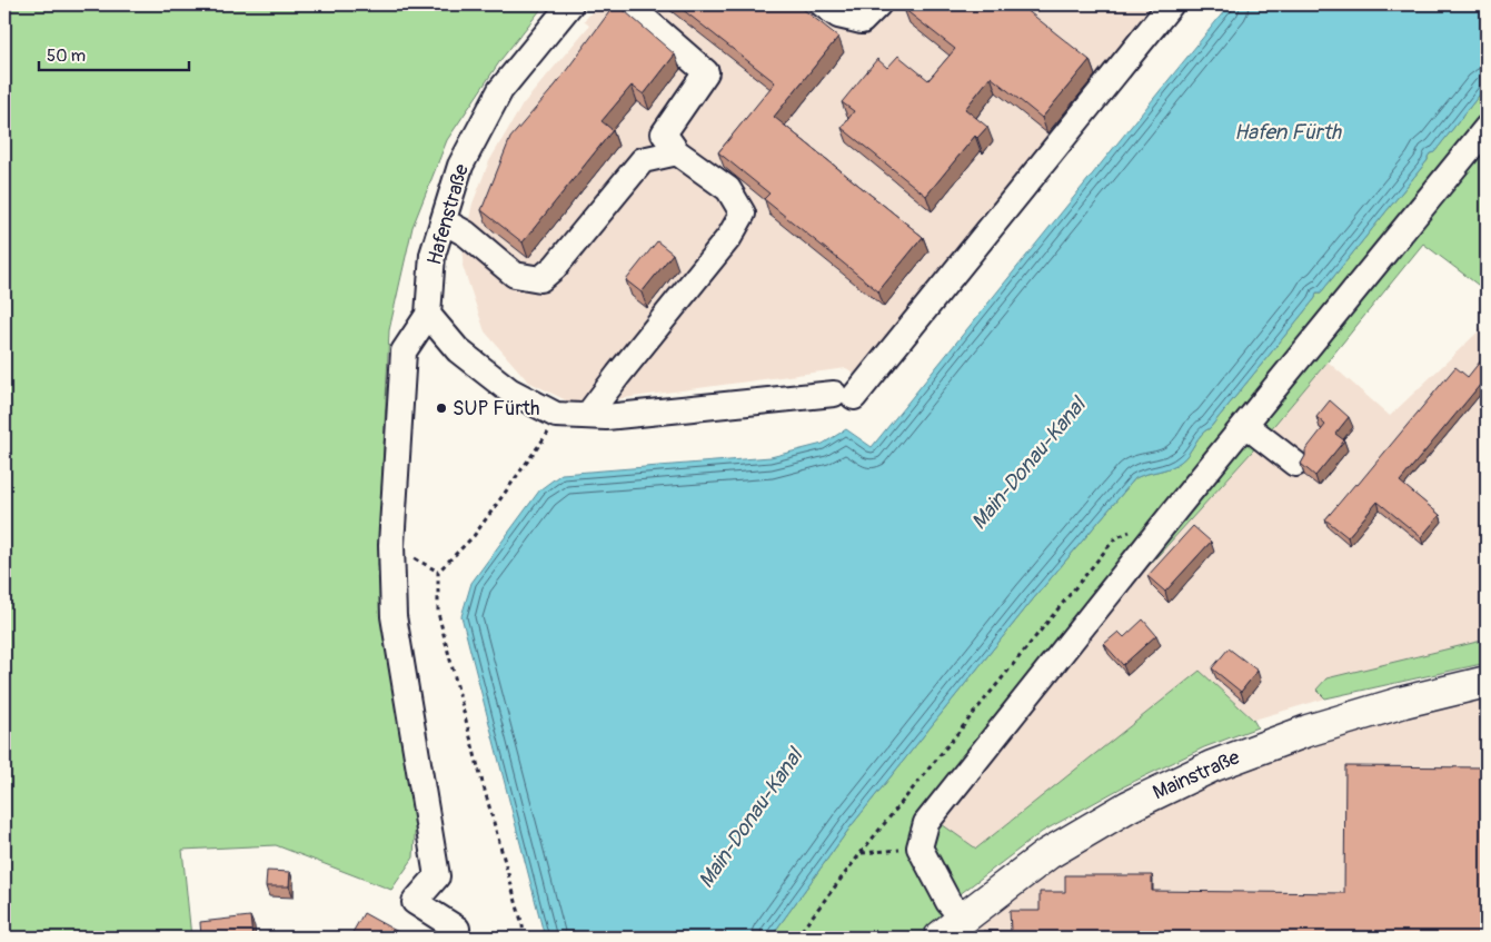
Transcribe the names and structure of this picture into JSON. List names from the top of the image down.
{
  "streets": {
    "main road": ["Mainstraße"],
    "street": ["Hafenstraße"]
  },
  "water": ["Hafen Fürth", "Main-Donau-Kanal"],
  "places": ["SUP Fürth"],
  "scale_bar": "50 m"
}
